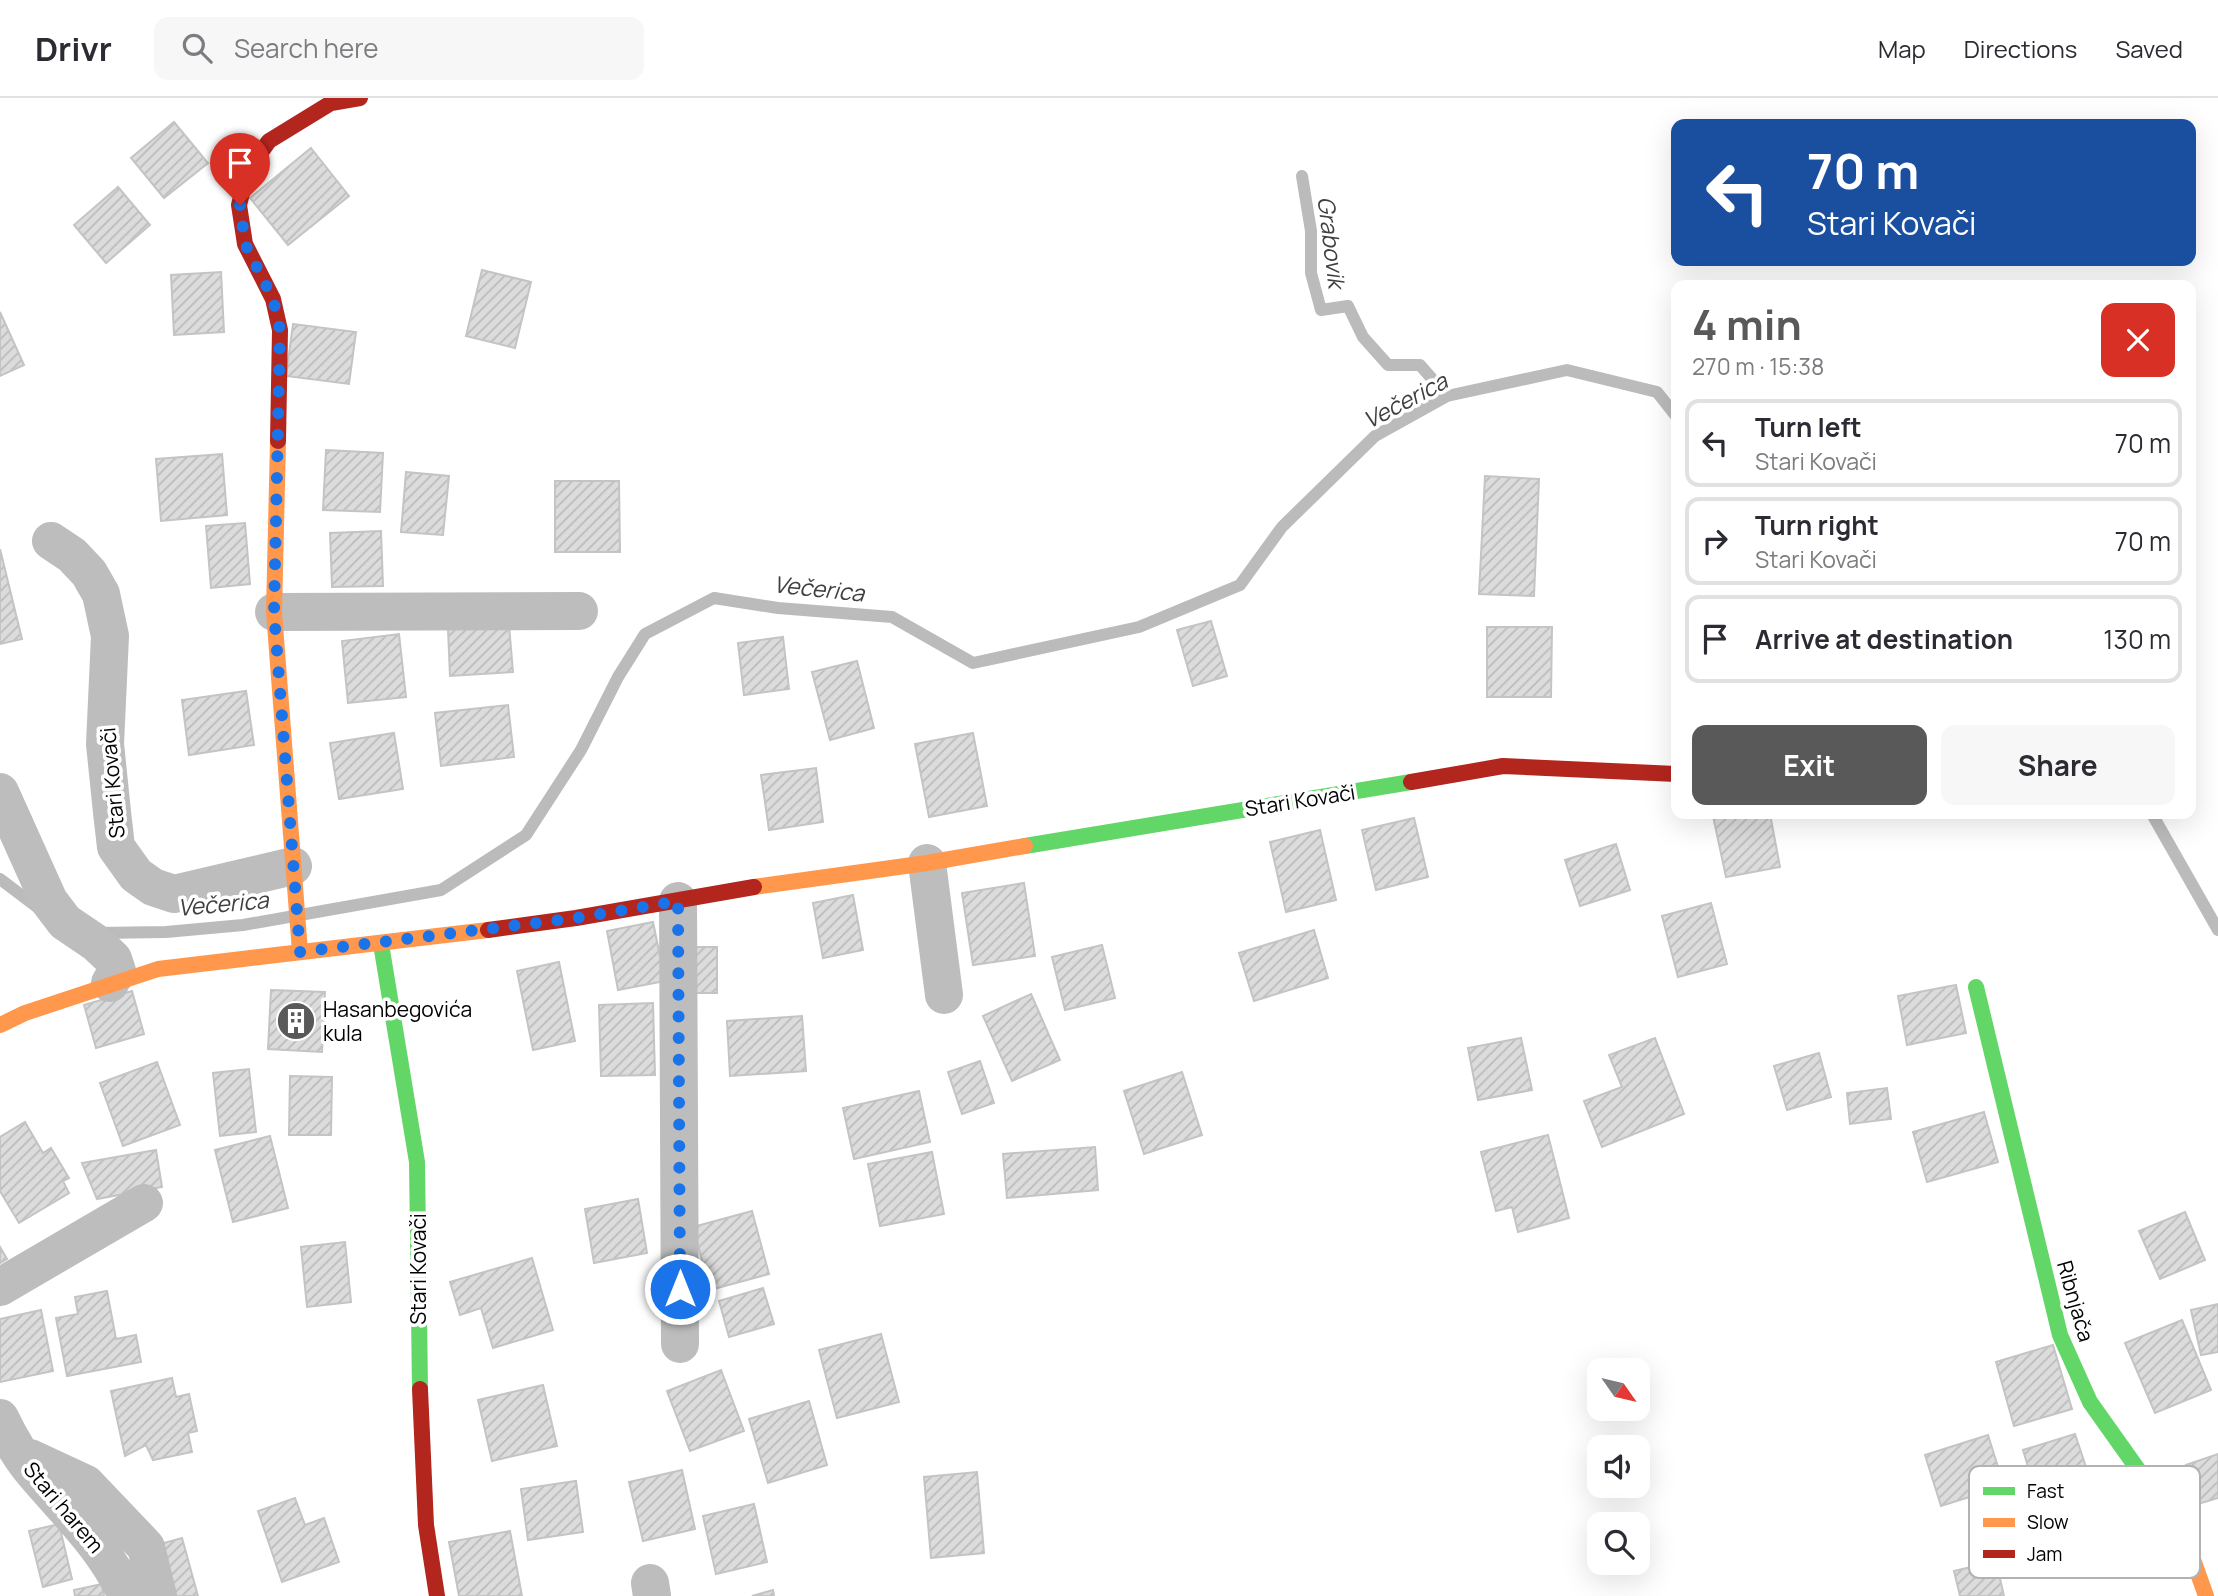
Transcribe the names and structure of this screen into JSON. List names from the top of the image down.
{
  "streets": {
    "street": ["Stari Kovači", "Ribnjača", "Stari harem"]
  },
  "water": ["Grabovik", "Večerica"],
  "places": {
    "building": ["Hasanbegovića kula"]
  },
  "legend": ["Fast", "Slow", "Jam"],
  "north": "bottom right",
  "page": {
    "header": "Drivr",
    "search": "Search here",
    "nav": ["Map", "Directions", "Saved"],
    "turn": ["70 m", "Stari Kovači"],
    "heading": ["4 min", "270 m · 15:38"],
    "list": [
      {
        "name": "Turn left",
        "note": "Stari Kovači",
        "value": "70 m"
      },
      {
        "name": "Turn right",
        "note": "Stari Kovači",
        "value": "70 m"
      },
      {
        "name": "Arrive at destination",
        "value": "130 m"
      }
    ],
    "buttons": ["Exit", "Share"]
  }
}
